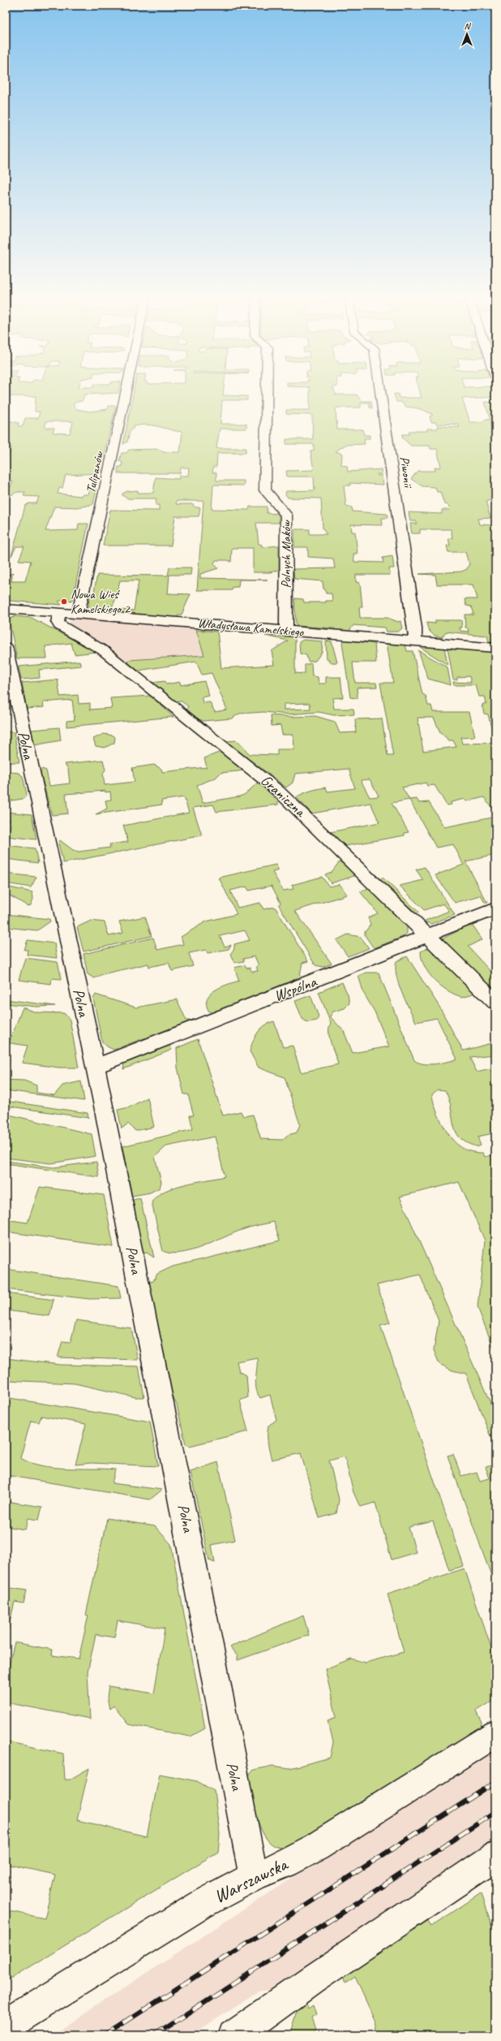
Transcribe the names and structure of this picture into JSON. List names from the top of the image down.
{
  "streets": {
    "street": [
      "Piwonii",
      "Tulipanów",
      "Polnych Maków",
      "Władysława Kamelskiego",
      "Polna",
      "Graniczna",
      "Wspólna",
      "Warszawska"
    ]
  },
  "crossings": [
    ["Piwonii", "Władysława Kamelskiego"],
    ["Tulipanów", "Władysława Kamelskiego"],
    ["Polnych Maków", "Władysława Kamelskiego"],
    ["Władysława Kamelskiego", "Graniczna"],
    ["Polna", "Wspólna"],
    ["Polna", "Warszawska"],
    ["Graniczna", "Wspólna"]
  ],
  "places": ["Nowa Wieś Kamelskiego 2"],
  "north": "top"
}
